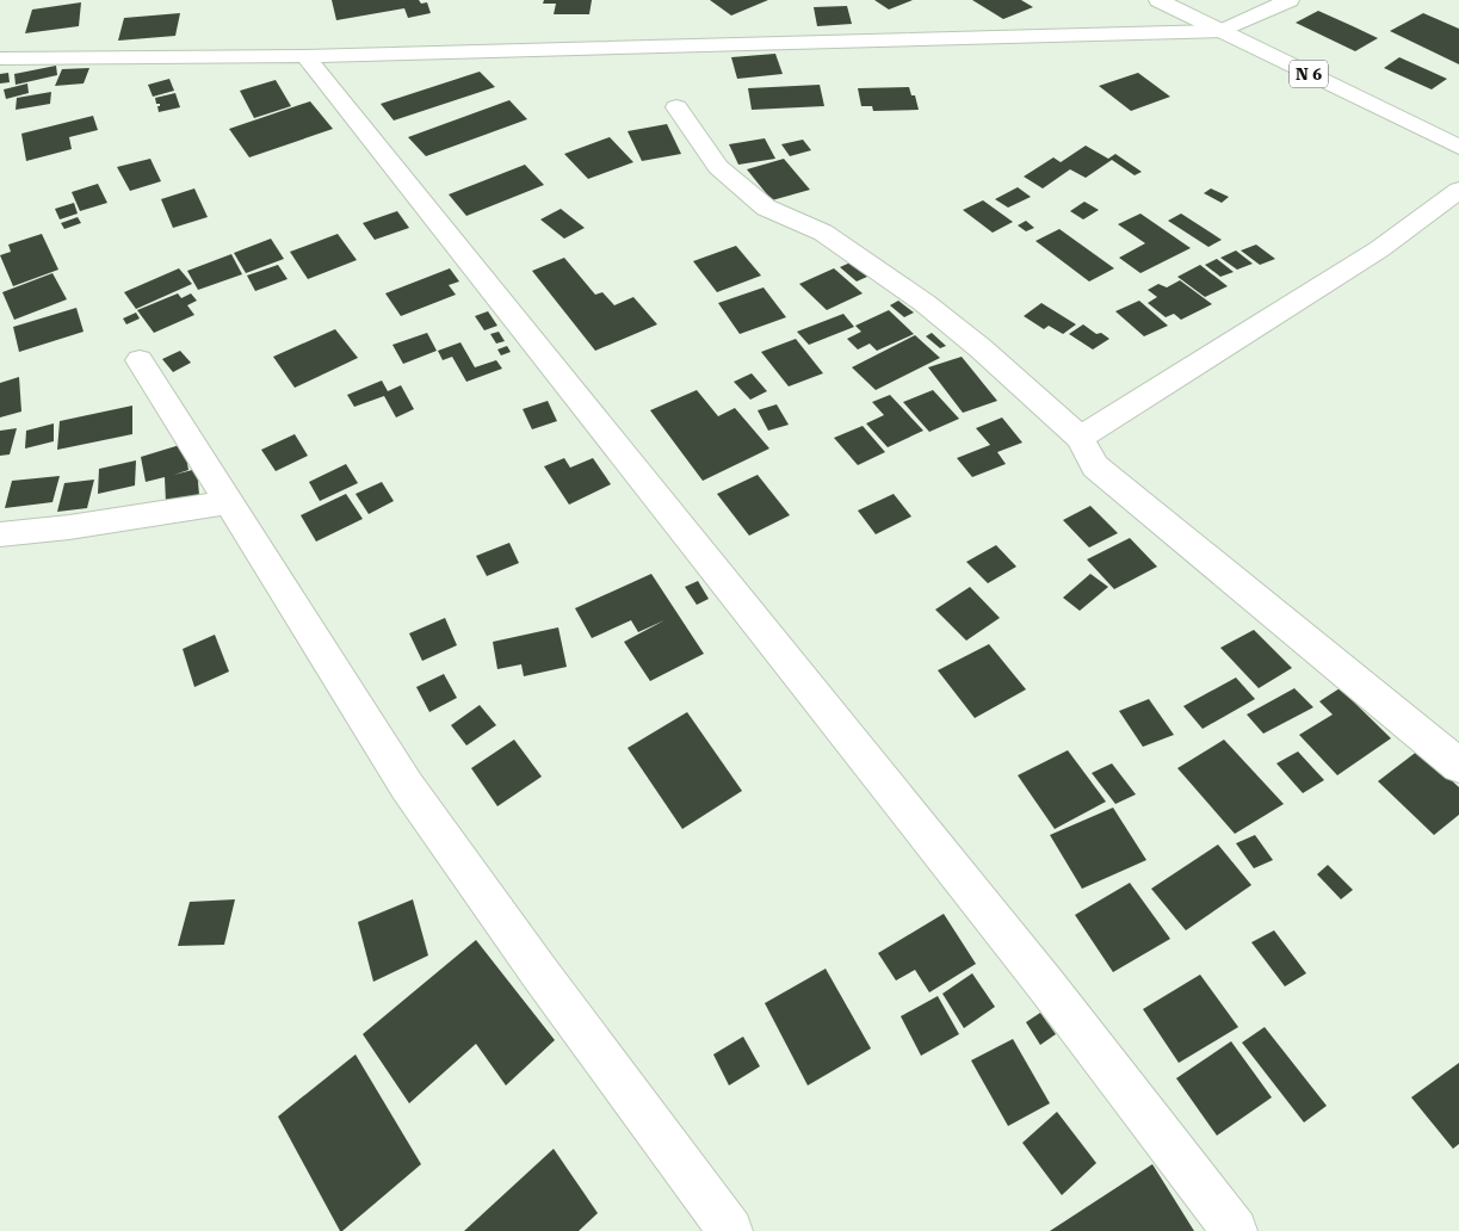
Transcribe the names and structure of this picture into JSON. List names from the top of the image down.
{
  "streets": {
    "street": ["N 6"]
  }
}
